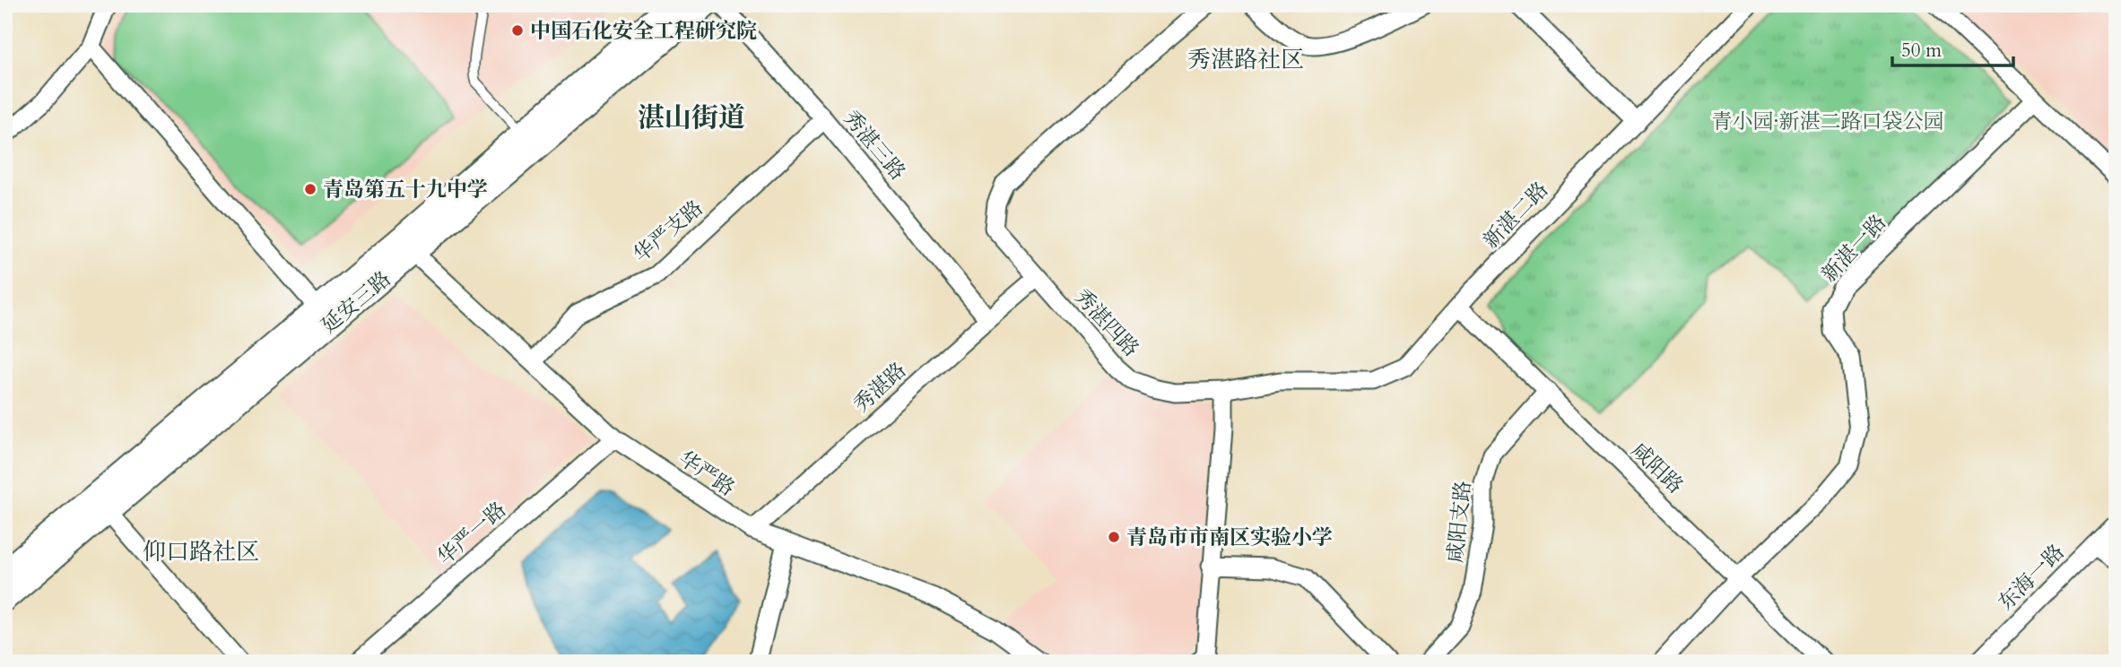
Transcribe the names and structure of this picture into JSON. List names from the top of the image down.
{
  "streets": {
    "main road": ["延安三路"],
    "street": [
      "秀湛三路",
      "新湛二路",
      "华严支路",
      "新湛一路",
      "秀湛四路",
      "秀湛路",
      "咸阳路",
      "华严路",
      "咸阳支路",
      "华严一路",
      "东海一路"
    ]
  },
  "crossings": [
    ["秀湛三路", "华严支路"],
    ["秀湛三路", "秀湛路"],
    ["新湛二路", "秀湛四路"],
    ["新湛二路", "咸阳路"],
    ["华严支路", "华严路"],
    ["新湛一路", "咸阳路"],
    ["延安三路", "华严路"],
    ["秀湛四路", "秀湛路"],
    ["秀湛路", "华严路"],
    ["咸阳路", "咸阳支路"],
    ["华严路", "华严一路"]
  ],
  "districts": ["秀湛路社区", "湛山街道", "仰口路社区"],
  "parks": ["青小园·新湛二路口袋公园"],
  "places": ["中国石化安全工程研究院", "青岛第五十九中学", "青岛市市南区实验小学"],
  "scale_bar": "50 m"
}
